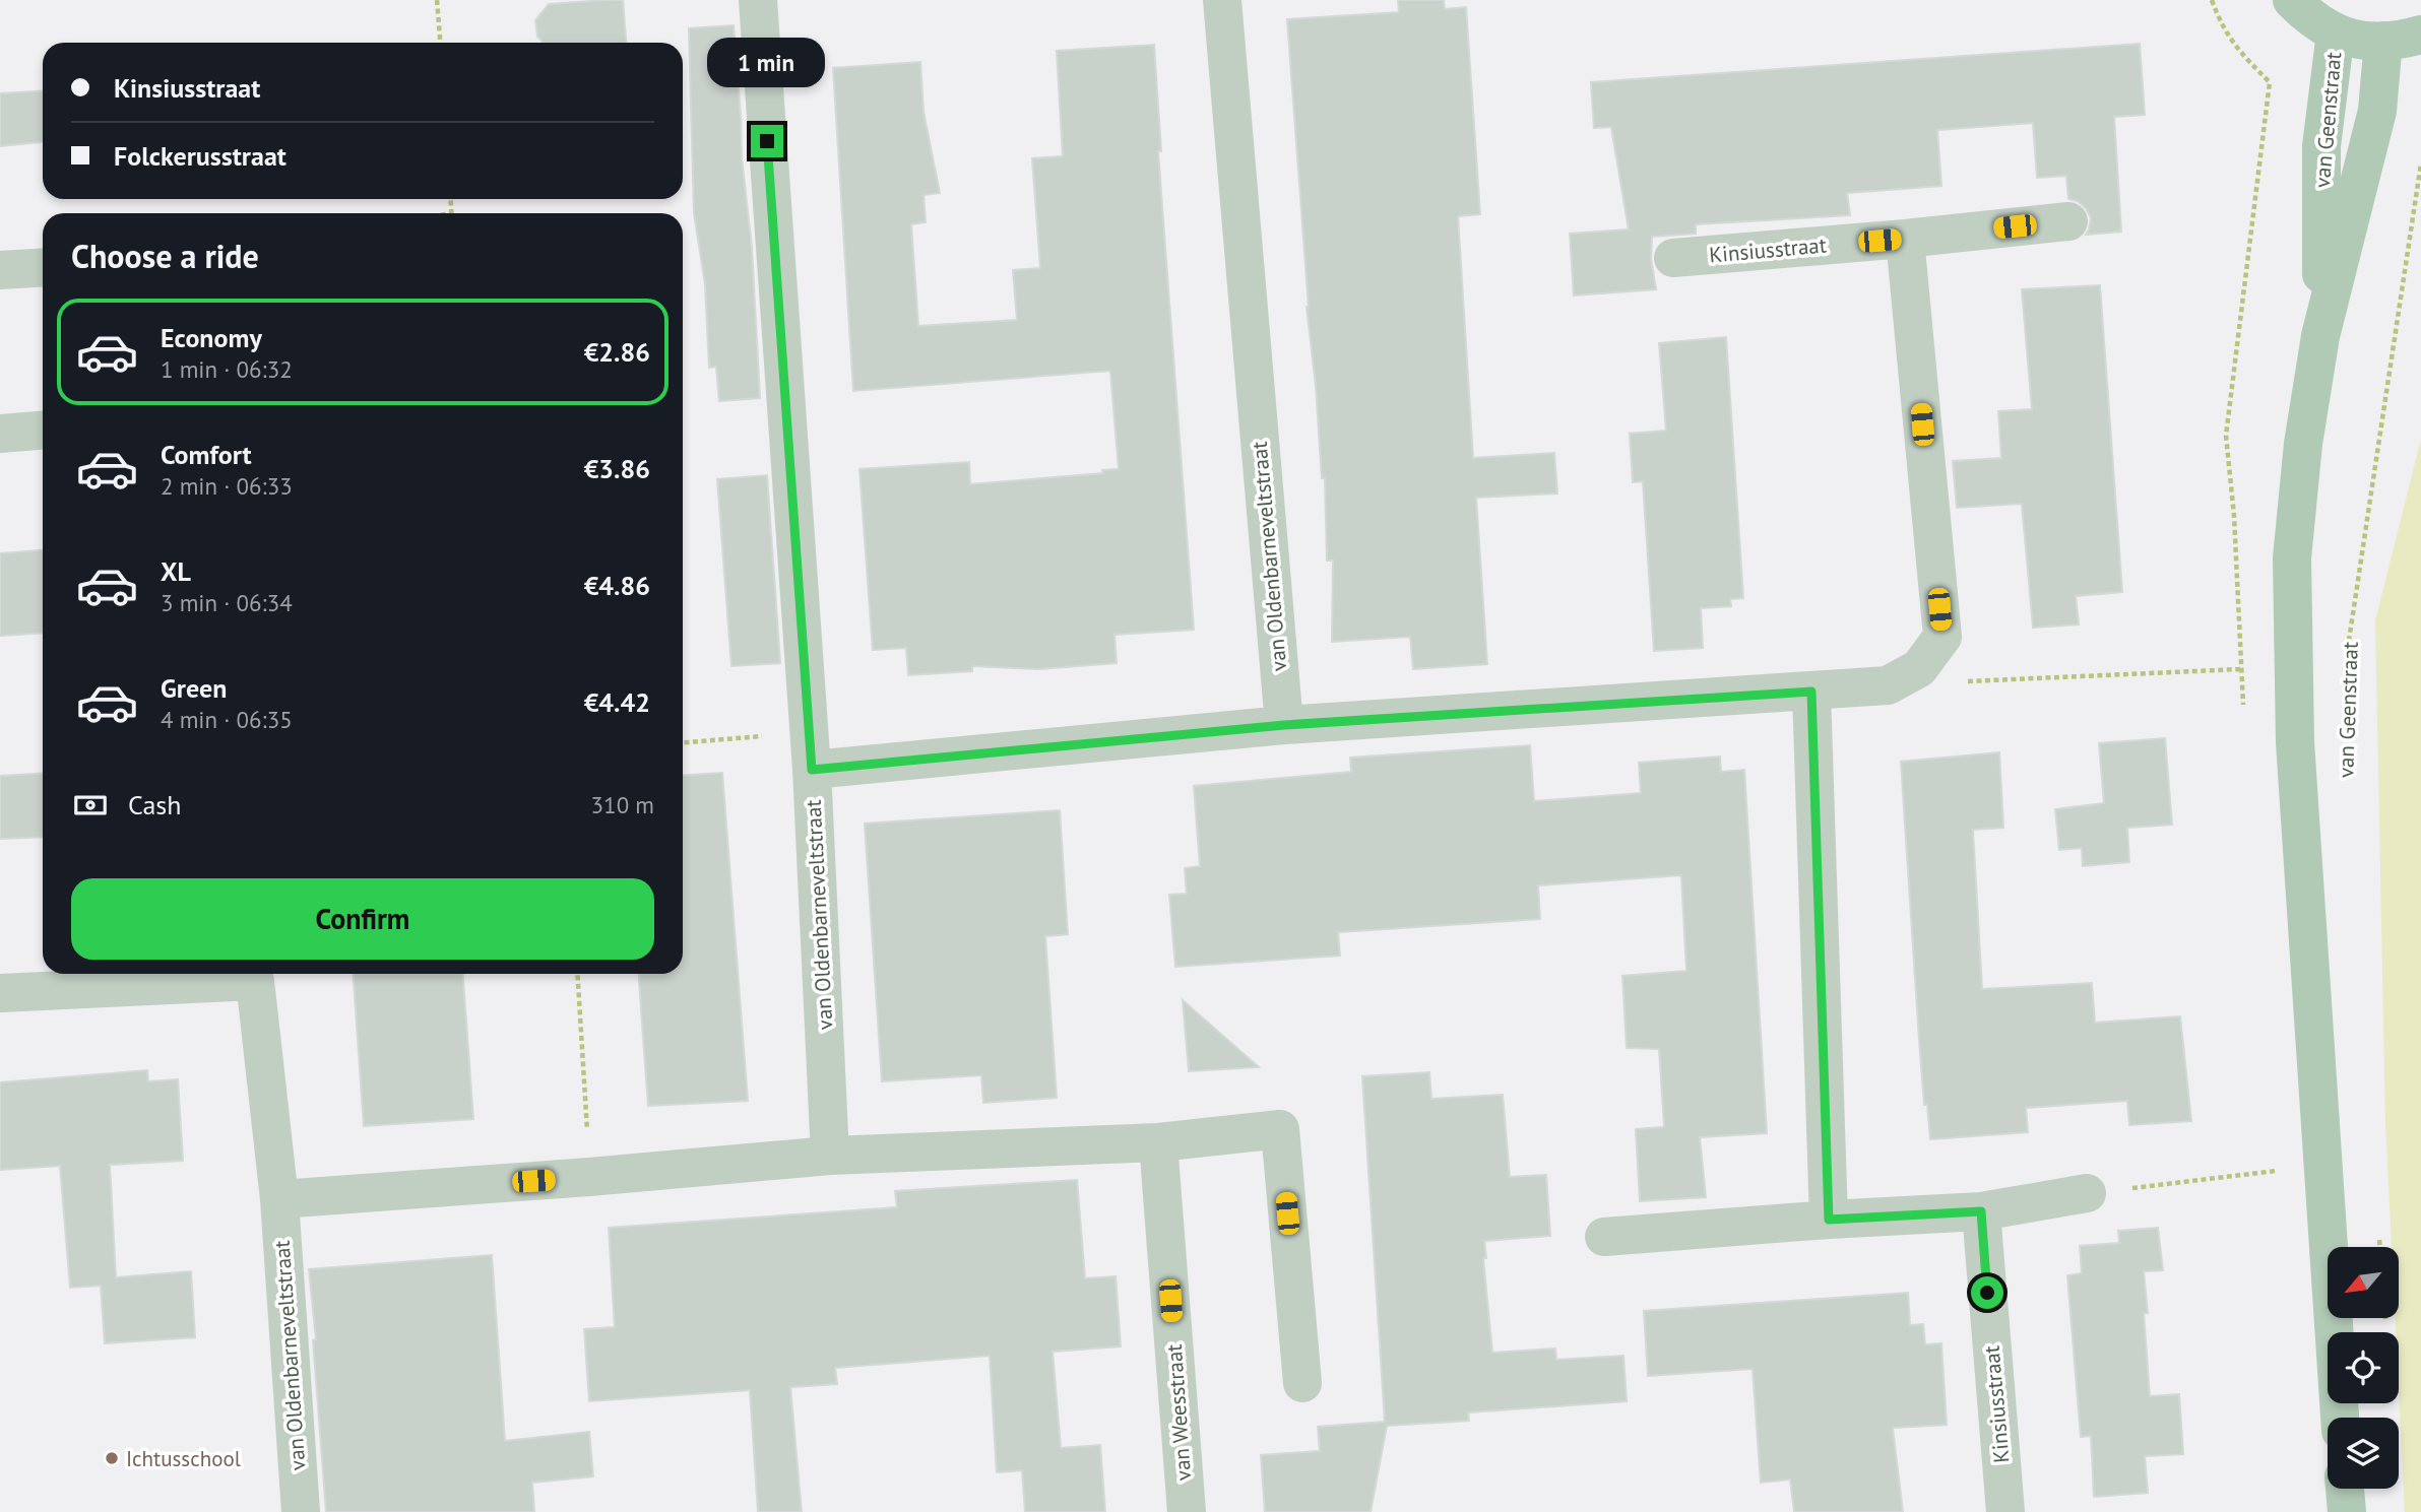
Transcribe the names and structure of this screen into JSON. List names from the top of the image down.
{
  "streets": {
    "main road": ["van Geenstraat"],
    "street": ["Kinsiusstraat", "van Oldenbarneveltstraat", "van Weesstraat"]
  },
  "places": ["Ichtusschool"],
  "north": "bottom left",
  "page": {
    "bubble": "1 min",
    "banner": ["Kinsiusstraat", "Folckerusstraat"],
    "heading": "Choose a ride",
    "list": [
      {
        "name": "Economy",
        "note": "1 min · 06:32",
        "value": "€2.86"
      },
      {
        "name": "Comfort",
        "note": "2 min · 06:33",
        "value": "€3.86"
      },
      {
        "name": "XL",
        "note": "3 min · 06:34",
        "value": "€4.86"
      },
      {
        "name": "Green",
        "note": "4 min · 06:35",
        "value": "€4.42"
      }
    ],
    "pay": ["Cash", "310 m"],
    "buttons": "Confirm"
  }
}
